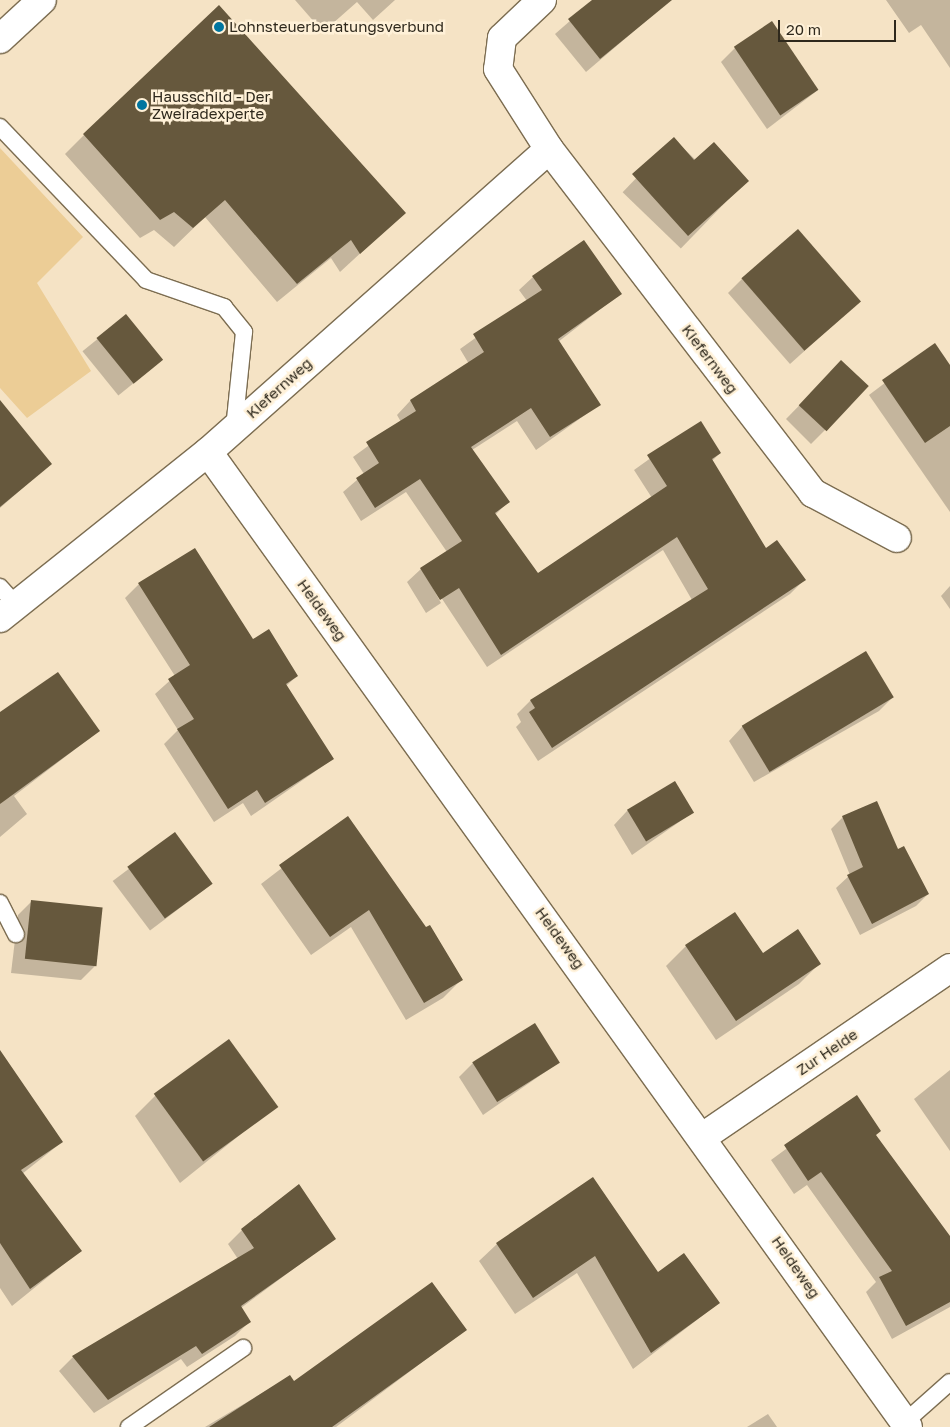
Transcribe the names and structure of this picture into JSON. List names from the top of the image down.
{
  "streets": {
    "street": ["Kiefernweg", "Heideweg", "Zur Heide"]
  },
  "crossings": [
    ["Kiefernweg", "Heideweg"],
    ["Heideweg", "Zur Heide"]
  ],
  "places": ["Lohnsteuerberatungsverbund", "Hausschild - Der Zweiradexperte"],
  "scale_bar": "20 m"
}
